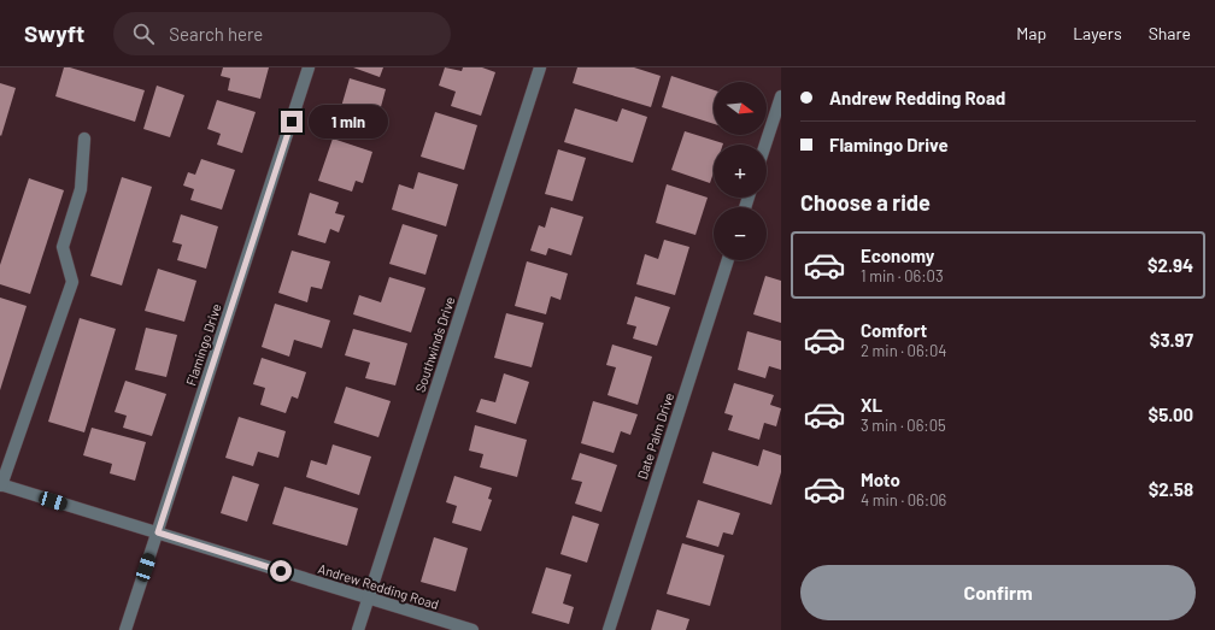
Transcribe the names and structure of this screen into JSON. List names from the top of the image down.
{
  "streets": {
    "street": [
      "Flamingo Drive",
      "Southwinds Drive",
      "Date Palm Drive",
      "Andrew Redding Road"
    ]
  },
  "crossings": [
    ["Flamingo Drive", "Andrew Redding Road"],
    ["Southwinds Drive", "Andrew Redding Road"]
  ],
  "north": "right",
  "page": {
    "header": "Swyft",
    "search": "Search here",
    "nav": ["Map", "Layers", "Share"],
    "banner": ["Andrew Redding Road", "Flamingo Drive"],
    "map_buttons": ["+", "−"],
    "bubble": "1 min",
    "heading": "Choose a ride",
    "list": [
      {
        "name": "Economy",
        "note": "1 min · 06:03",
        "value": "$2.94"
      },
      {
        "name": "Comfort",
        "note": "2 min · 06:04",
        "value": "$3.97"
      },
      {
        "name": "XL",
        "note": "3 min · 06:05",
        "value": "$5.00"
      },
      {
        "name": "Moto",
        "note": "4 min · 06:06",
        "value": "$2.58"
      }
    ],
    "buttons": "Confirm"
  }
}
